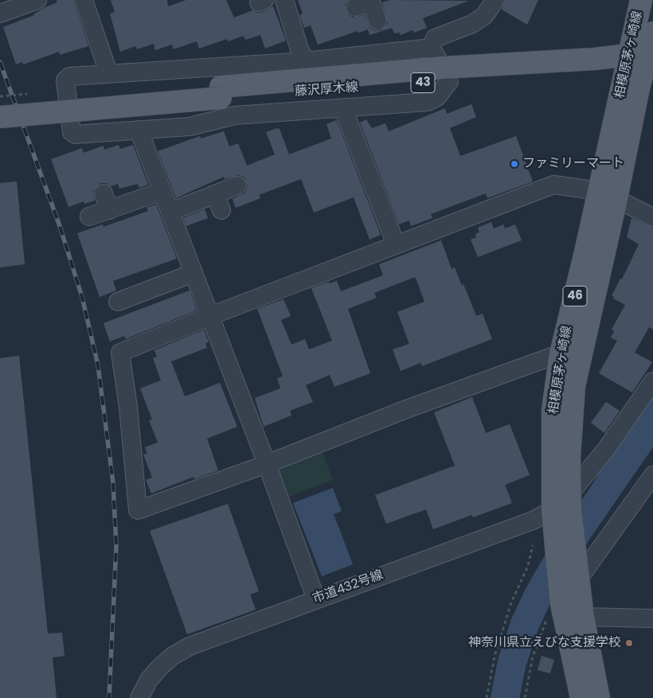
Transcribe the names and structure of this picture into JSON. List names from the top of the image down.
{
  "streets": {
    "main road": [
      "相模原茅ヶ崎線",
      "43",
      "藤沢厚木線",
      "46"
    ],
    "street": ["市道432号線"]
  },
  "crossings": [
    ["相模原茅ヶ崎線", "藤沢厚木線"],
    ["相模原茅ヶ崎線", "市道432号線"]
  ],
  "places": ["ファミリーマート", "神奈川県立えびな支援学校"]
}
